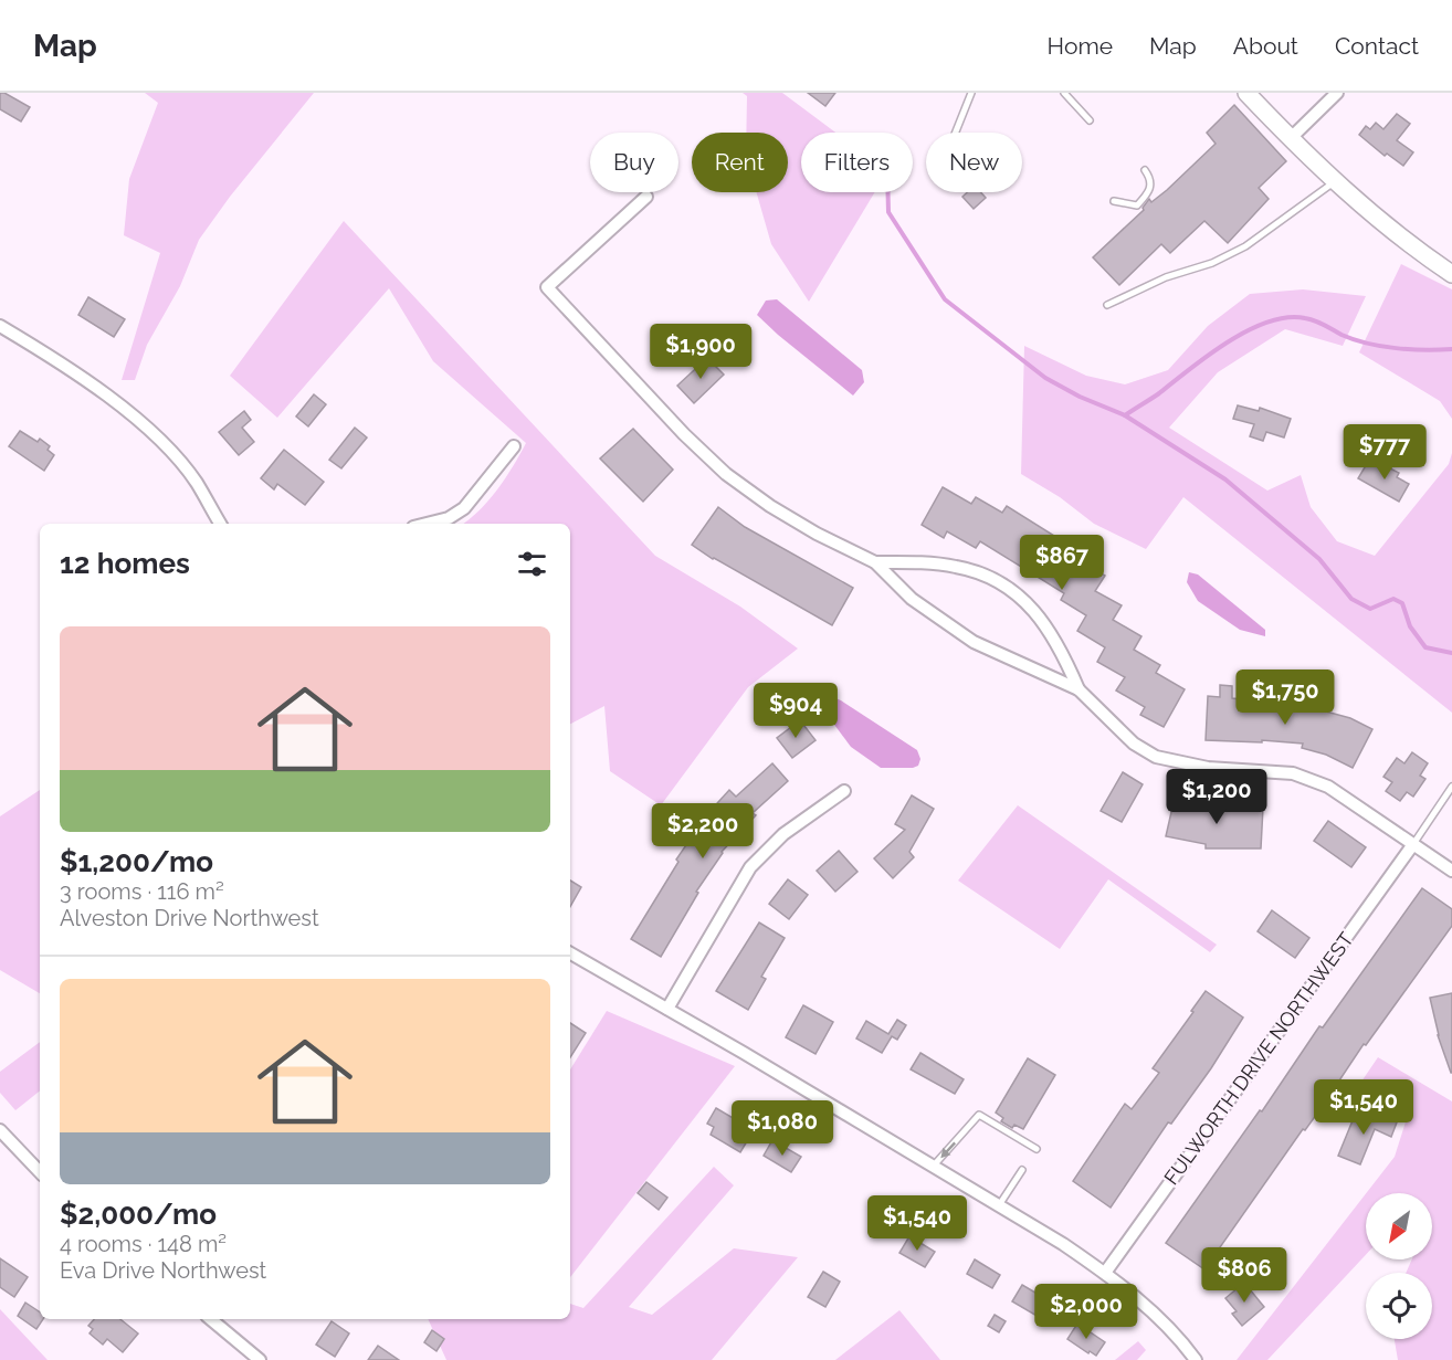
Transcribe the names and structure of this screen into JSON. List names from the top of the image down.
{
  "streets": {
    "street": ["FULWORTH DRIVE NORTHWEST"]
  },
  "north": "bottom left",
  "page": {
    "header": "Map",
    "nav": [
      "Home",
      "Map",
      "About",
      "Contact"
    ],
    "chip": [
      "Buy",
      "Rent",
      "Filters",
      "New"
    ],
    "price": [
      "$1,900",
      "$777",
      "$867",
      "$1,750",
      "$904",
      "$1,200",
      "$2,200",
      "$1,540",
      "$1,080",
      "$1,540",
      "$806",
      "$2,000"
    ],
    "heading": "12 homes",
    "list": [
      {
        "name": "$1,200/mo",
        "note": "3 rooms · 116 m² · Alveston Drive Northwest"
      },
      {
        "name": "$2,000/mo",
        "note": "4 rooms · 148 m² · Eva Drive Northwest"
      }
    ]
  }
}
